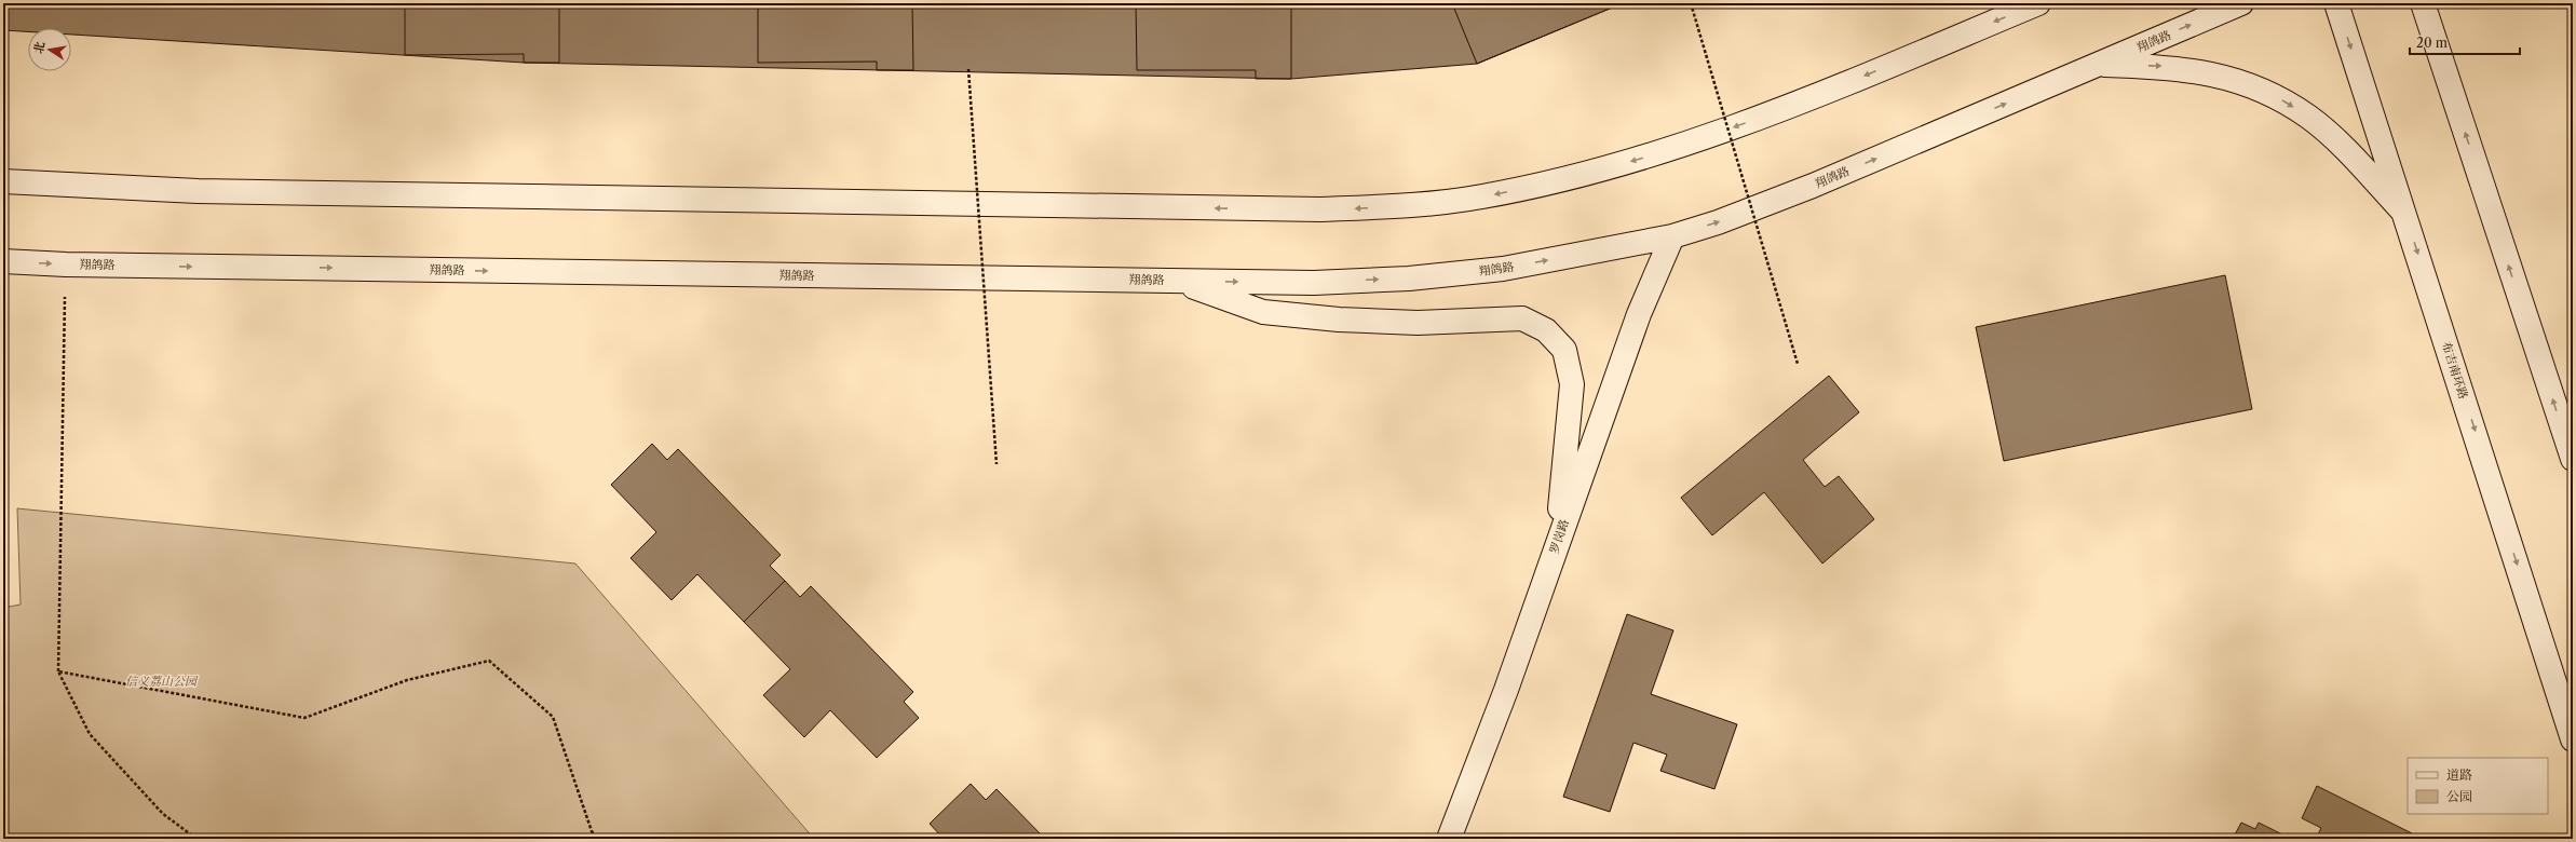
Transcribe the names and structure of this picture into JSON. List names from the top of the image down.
{
  "streets": {
    "street": ["翔鸽路", "布吉南环路", "罗岗路"]
  },
  "crossings": [
    ["翔鸽路", "罗岗路"]
  ],
  "parks": ["信义荔山公园"],
  "legend": ["道路", "公园"],
  "scale_bar": "20 m",
  "north": "left"
}
